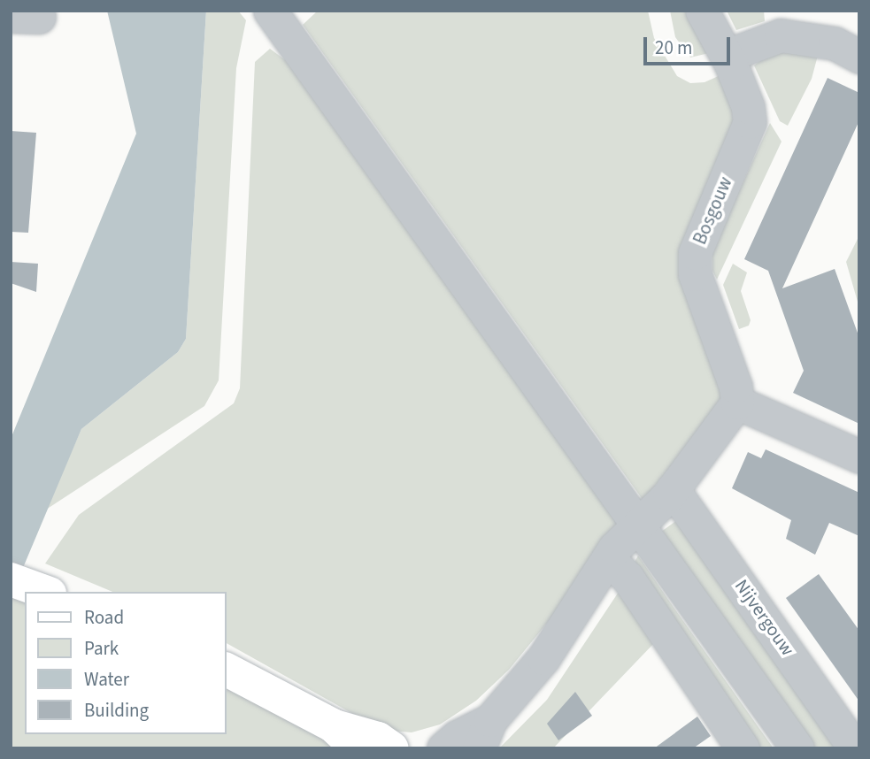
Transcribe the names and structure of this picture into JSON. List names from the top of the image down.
{
  "streets": {
    "street": ["Bosgouw", "Nijvergouw"]
  },
  "legend": [
    "Road",
    "Park",
    "Water",
    "Building"
  ],
  "scale_bar": "20 m"
}
